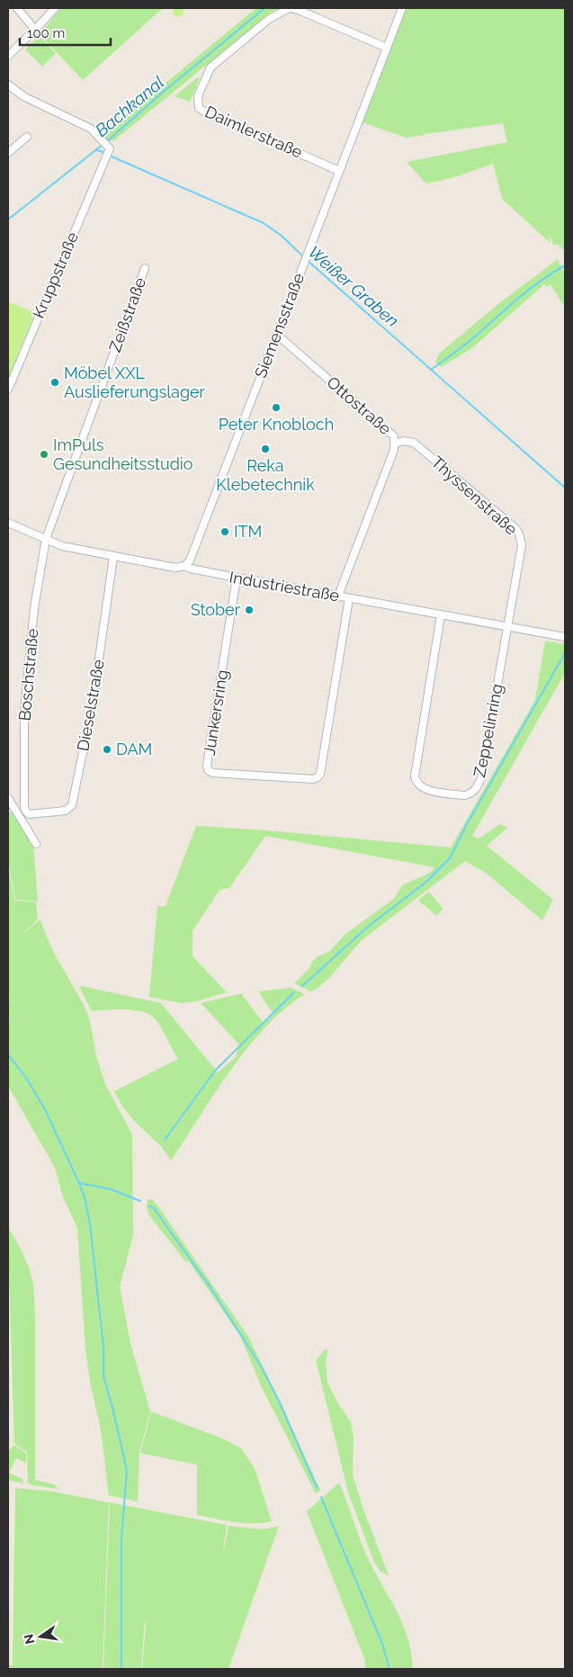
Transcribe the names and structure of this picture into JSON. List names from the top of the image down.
{
  "streets": {
    "street": [
      "Daimlerstraße",
      "Kruppstraße",
      "Zeißstraße",
      "Siemensstraße",
      "Ottostraße",
      "Thyssenstraße",
      "Industriestraße",
      "Boschstraße",
      "Dieselstraße",
      "Junkersring",
      "Zeppelinring"
    ]
  },
  "crossings": [
    ["Daimlerstraße", "Siemensstraße"],
    ["Zeißstraße", "Industriestraße"],
    ["Zeißstraße", "Boschstraße"],
    ["Siemensstraße", "Ottostraße"],
    ["Siemensstraße", "Industriestraße"],
    ["Ottostraße", "Thyssenstraße"],
    ["Ottostraße", "Industriestraße"],
    ["Thyssenstraße", "Industriestraße"],
    ["Thyssenstraße", "Zeppelinring"],
    ["Industriestraße", "Boschstraße"],
    ["Industriestraße", "Dieselstraße"],
    ["Industriestraße", "Junkersring"],
    ["Industriestraße", "Zeppelinring"],
    ["Boschstraße", "Dieselstraße"]
  ],
  "water": ["Bachkanal", "Weißer Graben"],
  "places": [
    "Möbel XXL Auslieferungslager",
    "Peter Knobloch",
    "Reka Klebetechnik",
    "ImPuls Gesundheitsstudio",
    "ITM",
    "Stober",
    "DAM"
  ],
  "scale_bar": "100 m",
  "north": "left"
}
